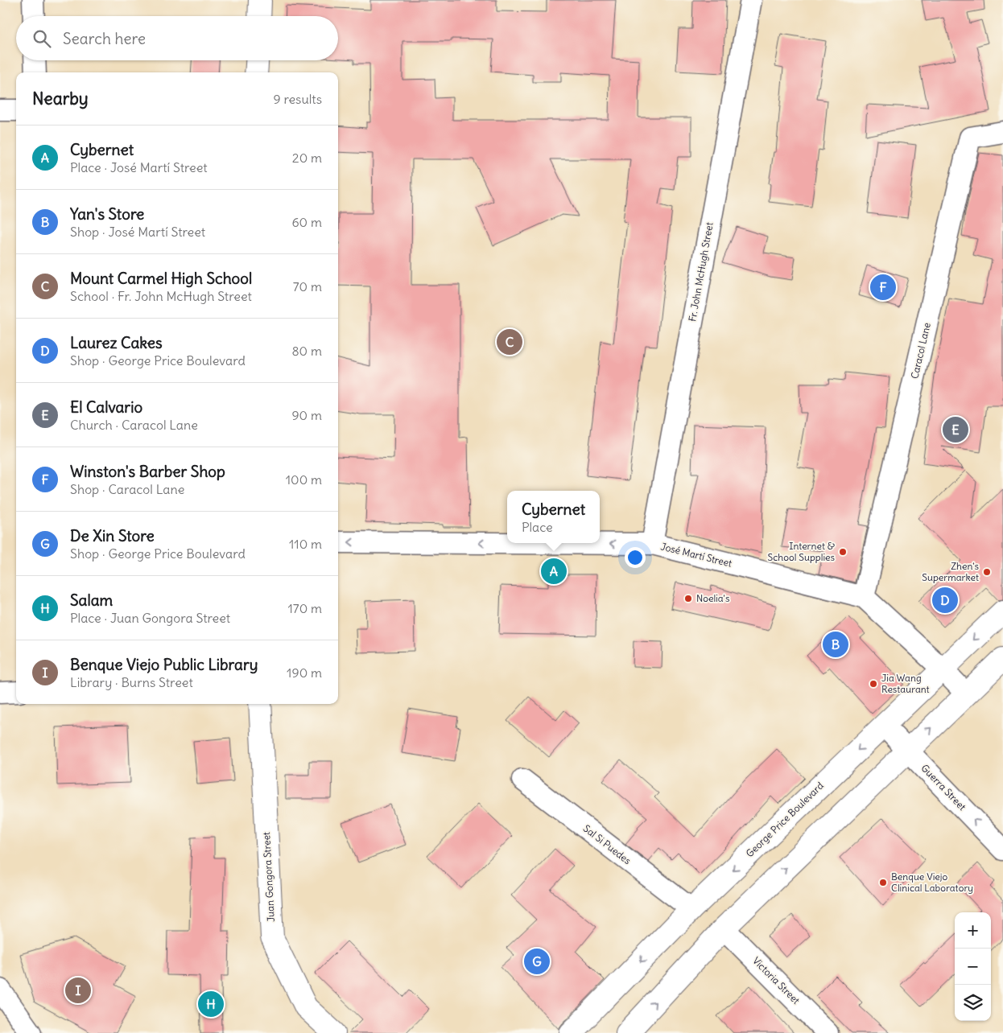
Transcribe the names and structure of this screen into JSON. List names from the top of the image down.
{
  "streets": {
    "main road": ["George Price Boulevard", "Juan Gongora Street"],
    "street": [
      "Fr. John McHugh Street",
      "Caracol Lane",
      "José Martí Street",
      "Guerra Street",
      "Sal Si Puedes",
      "Victoria Street"
    ]
  },
  "crossings": [
    ["Fr. John McHugh Street", "José Martí Street"],
    ["Caracol Lane", "José Martí Street"],
    ["José Martí Street", "George Price Boulevard"],
    ["Guerra Street", "George Price Boulevard"],
    ["George Price Boulevard", "Sal Si Puedes"]
  ],
  "one_way": ["José Martí Street", "Guerra Street"],
  "places": [
    "Internet & School Supplies",
    "Zhen's Supermarket",
    "Noelia's",
    "Jia Wang Restaurant",
    "Benque Viejo Clinical Laboratory"
  ],
  "page": {
    "search": "Search here",
    "heading": ["Nearby", "9 results"],
    "list": [
      {
        "mark": "A",
        "name": "Cybernet",
        "note": "Place · José Martí Street",
        "value": "20 m"
      },
      {
        "mark": "B",
        "name": "Yan's Store",
        "note": "Shop · José Martí Street",
        "value": "60 m"
      },
      {
        "mark": "C",
        "name": "Mount Carmel High School",
        "note": "School · Fr. John McHugh Street",
        "value": "70 m"
      },
      {
        "mark": "D",
        "name": "Laurez Cakes",
        "note": "Shop · George Price Boulevard",
        "value": "80 m"
      },
      {
        "mark": "E",
        "name": "El Calvario",
        "note": "Church · Caracol Lane",
        "value": "90 m"
      },
      {
        "mark": "F",
        "name": "Winston's Barber Shop",
        "note": "Shop · Caracol Lane",
        "value": "100 m"
      },
      {
        "mark": "G",
        "name": "De Xin Store",
        "note": "Shop · George Price Boulevard",
        "value": "110 m"
      },
      {
        "mark": "H",
        "name": "Salam",
        "note": "Place · Juan Gongora Street",
        "value": "170 m"
      },
      {
        "mark": "I",
        "name": "Benque Viejo Public Library",
        "note": "Library · Burns Street",
        "value": "190 m"
      }
    ],
    "pins": [
      "F",
      "C",
      "E",
      "A",
      "D",
      "B",
      "G",
      "I",
      "H"
    ],
    "popup": ["Cybernet", "Place"],
    "map_buttons": ["+", "−"]
  }
}
